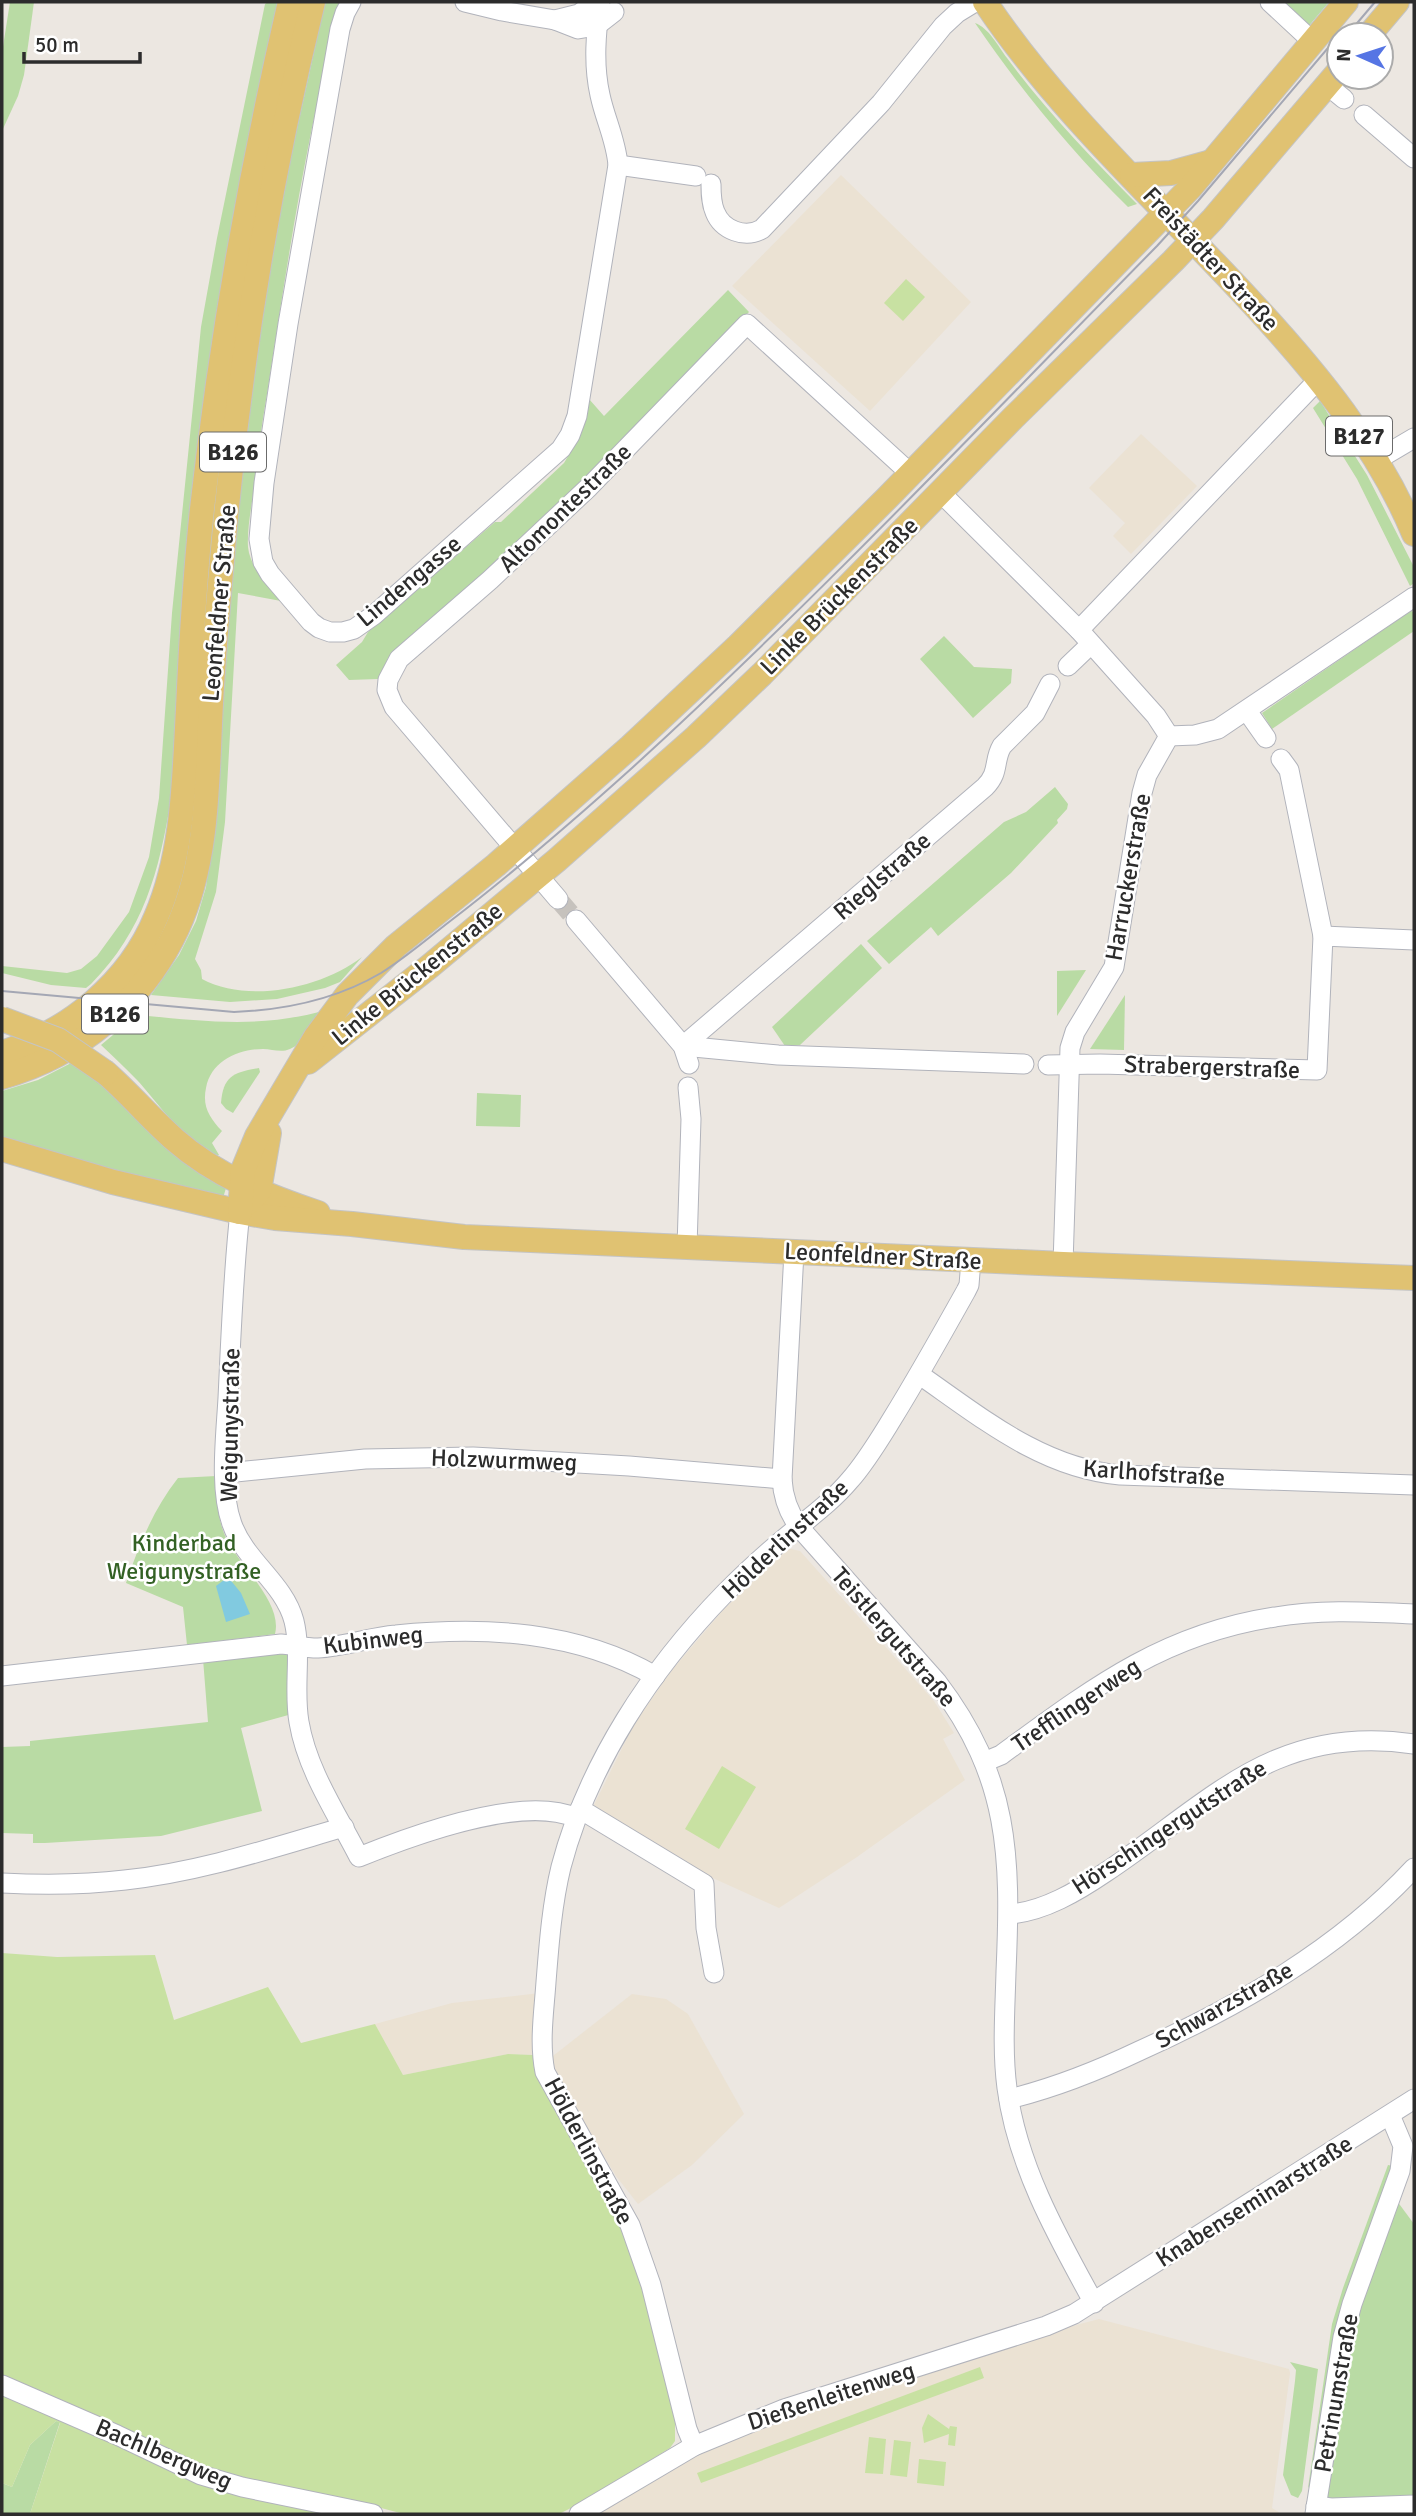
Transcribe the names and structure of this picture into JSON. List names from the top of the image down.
{
  "streets": {
    "main road": [
      "Freistädter Straße",
      "B127",
      "B126",
      "Linke Brückenstraße",
      "Leonfeldner Straße"
    ],
    "street": [
      "Altomontestraße",
      "Lindengasse",
      "Rieglstraße",
      "Harruckerstraße",
      "Strabergerstraße",
      "Weigunystraße",
      "Holzwurmweg",
      "Karlhofstraße",
      "Hölderlinstraße",
      "Teistlergutstraße",
      "Kubinweg",
      "Trefflingerweg",
      "Hörschingergutstraße",
      "Schwarzstraße",
      "Knabenseminarstraße",
      "Petrinumstraße",
      "Dießenleitenweg",
      "Bachlbergweg"
    ]
  },
  "crossings": [
    ["Freistädter Straße", "Linke Brückenstraße"],
    ["Altomontestraße", "Linke Brückenstraße"],
    ["Linke Brückenstraße", "Leonfeldner Straße"],
    ["Linke Brückenstraße", "Weigunystraße"],
    ["Leonfeldner Straße", "Harruckerstraße"],
    ["Leonfeldner Straße", "Weigunystraße"],
    ["Leonfeldner Straße", "Hölderlinstraße"],
    ["Leonfeldner Straße", "Teistlergutstraße"],
    ["Harruckerstraße", "Strabergerstraße"],
    ["Weigunystraße", "Holzwurmweg"],
    ["Weigunystraße", "Hölderlinstraße"],
    ["Weigunystraße", "Kubinweg"],
    ["Holzwurmweg", "Teistlergutstraße"],
    ["Karlhofstraße", "Hölderlinstraße"],
    ["Hölderlinstraße", "Teistlergutstraße"],
    ["Hölderlinstraße", "Kubinweg"],
    ["Hölderlinstraße", "Dießenleitenweg"],
    ["Teistlergutstraße", "Trefflingerweg"],
    ["Teistlergutstraße", "Hörschingergutstraße"],
    ["Teistlergutstraße", "Schwarzstraße"],
    ["Teistlergutstraße", "Knabenseminarstraße"],
    ["Teistlergutstraße", "Dießenleitenweg"],
    ["Knabenseminarstraße", "Petrinumstraße"],
    ["Knabenseminarstraße", "Dießenleitenweg"]
  ],
  "parks": ["Kinderbad Weigunystraße"],
  "scale_bar": "50 m",
  "north": "left"
}
